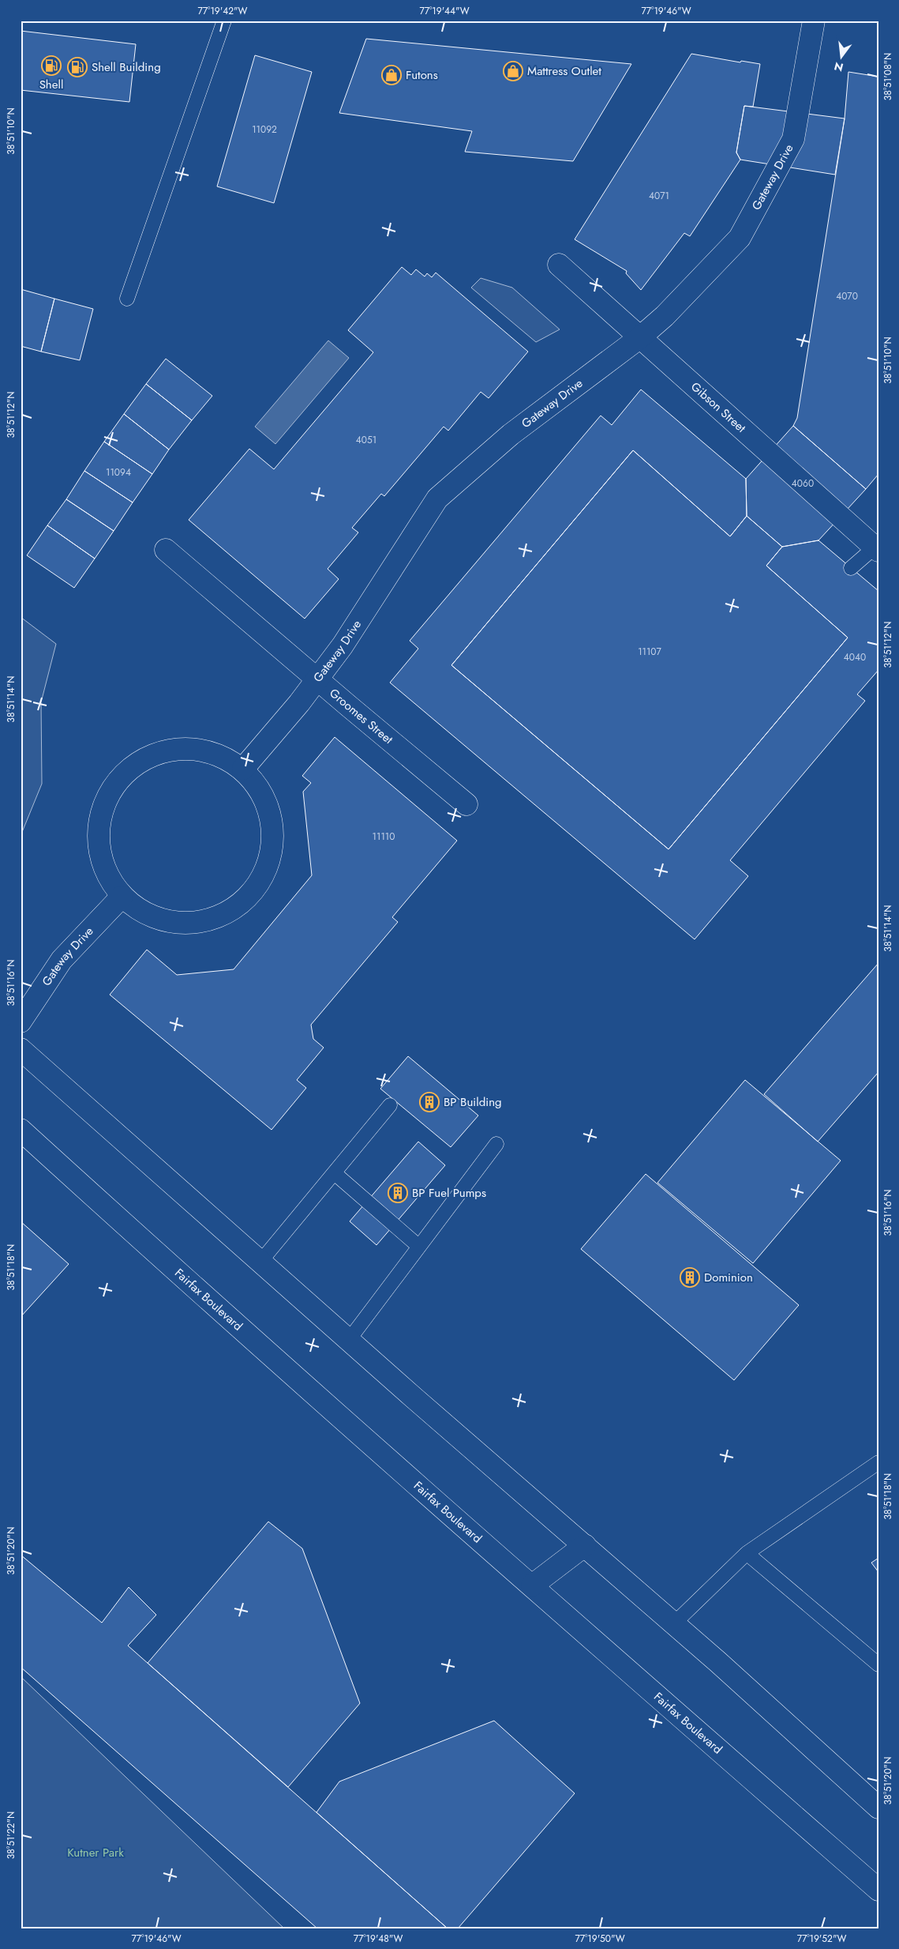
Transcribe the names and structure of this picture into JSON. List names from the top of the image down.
{
  "streets": {
    "street": [
      "Gateway Drive",
      "Gibson Street",
      "Groomes Street",
      "Fairfax Boulevard"
    ]
  },
  "crossings": [
    ["Gateway Drive", "Gibson Street"],
    ["Gateway Drive", "Groomes Street"]
  ],
  "parks": ["Kutner Park"],
  "places": {
    "fuel station": ["Shell", "Shell Building"],
    "shop": ["Mattress Outlet", "Futons"],
    "building": ["BP Building", "BP Fuel Pumps", "Dominion"]
  },
  "house_numbers": [
    "11092",
    "4071",
    "4070",
    "4051",
    "11094",
    "4060",
    "11107",
    "4040",
    "11110"
  ],
  "north": "bottom",
  "coordinates": [
    "77°19'42\"W",
    "77°19'44\"W",
    "77°19'46\"W",
    "38°51'08\"N",
    "38°51'10\"N",
    "38°51'12\"N",
    "38°51'14\"N",
    "38°51'16\"N",
    "38°51'18\"N",
    "38°51'20\"N",
    "38°51'22\"N",
    "77°19'48\"W",
    "77°19'50\"W",
    "77°19'52\"W"
  ]
}
